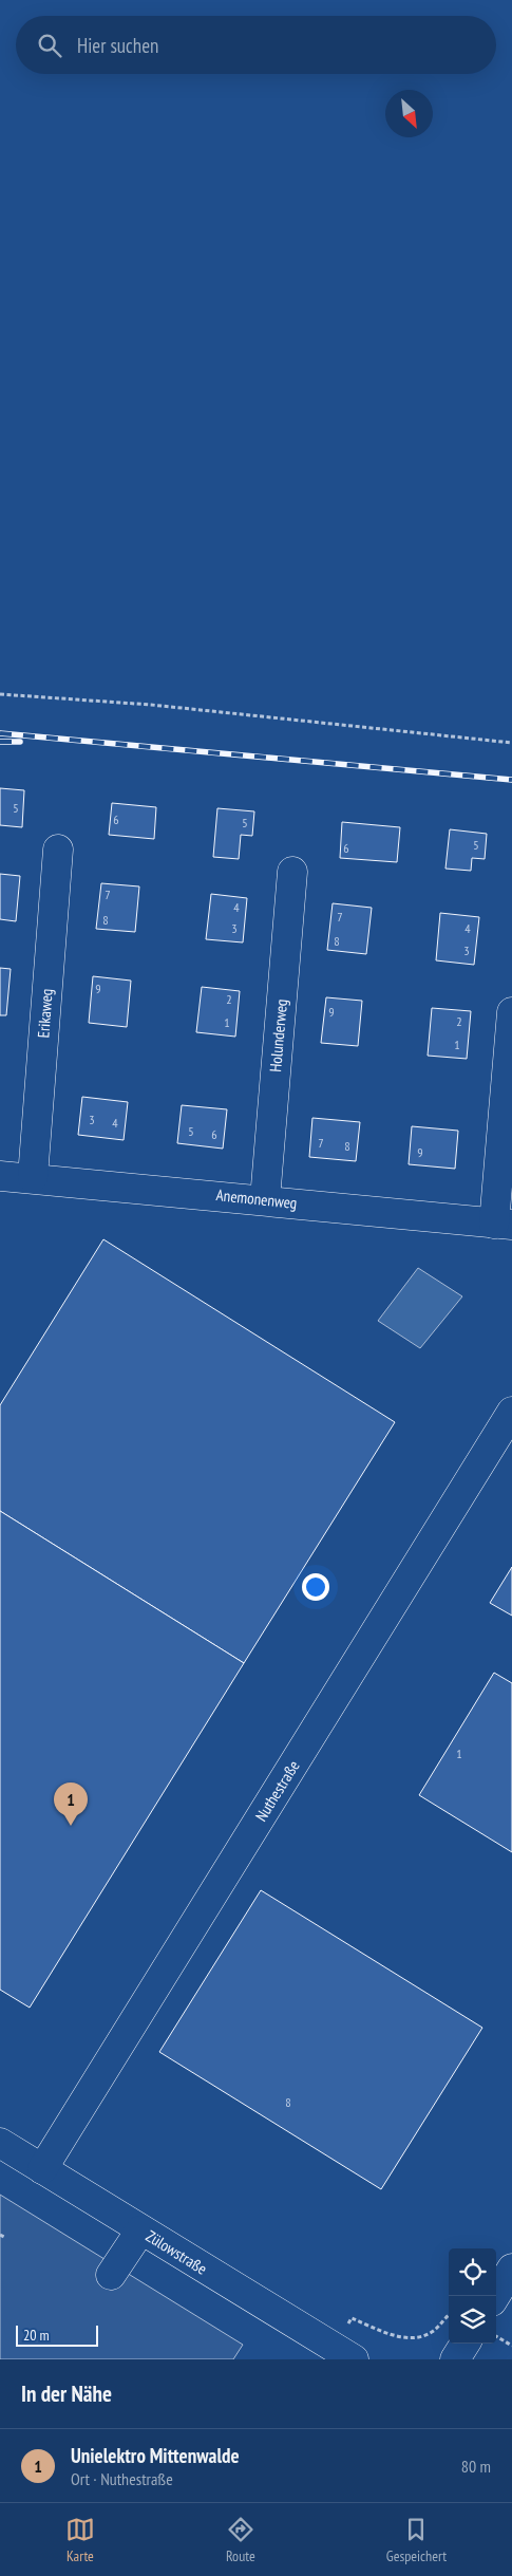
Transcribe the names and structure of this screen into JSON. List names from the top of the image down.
{
  "streets": {
    "street": [
      "Erikaweg",
      "Holunderweg",
      "Anemonenweg",
      "Nuthestraße",
      "Zülowstraße"
    ]
  },
  "crossings": [
    ["Erikaweg", "Anemonenweg"],
    ["Holunderweg", "Anemonenweg"],
    ["Nuthestraße", "Zülowstraße"]
  ],
  "house_numbers": [
    "5",
    "6",
    "5",
    "5",
    "6",
    "7",
    "4",
    "7",
    "8",
    "3",
    "4",
    "8",
    "3",
    "9",
    "2",
    "9",
    "2",
    "1",
    "1",
    "3",
    "4",
    "5",
    "6",
    "7",
    "8",
    "9",
    "1",
    "8"
  ],
  "scale_bar": "20 m",
  "north": "bottom right",
  "page": {
    "search": "Hier suchen",
    "pins": "1",
    "scale": "20 m",
    "heading": "In der Nähe",
    "list": [
      {
        "mark": "1",
        "name": "Unielektro Mittenwalde",
        "note": "Ort · Nuthestraße",
        "value": "80 m"
      }
    ],
    "nav": ["Karte", "Route", "Gespeichert"]
  }
}
